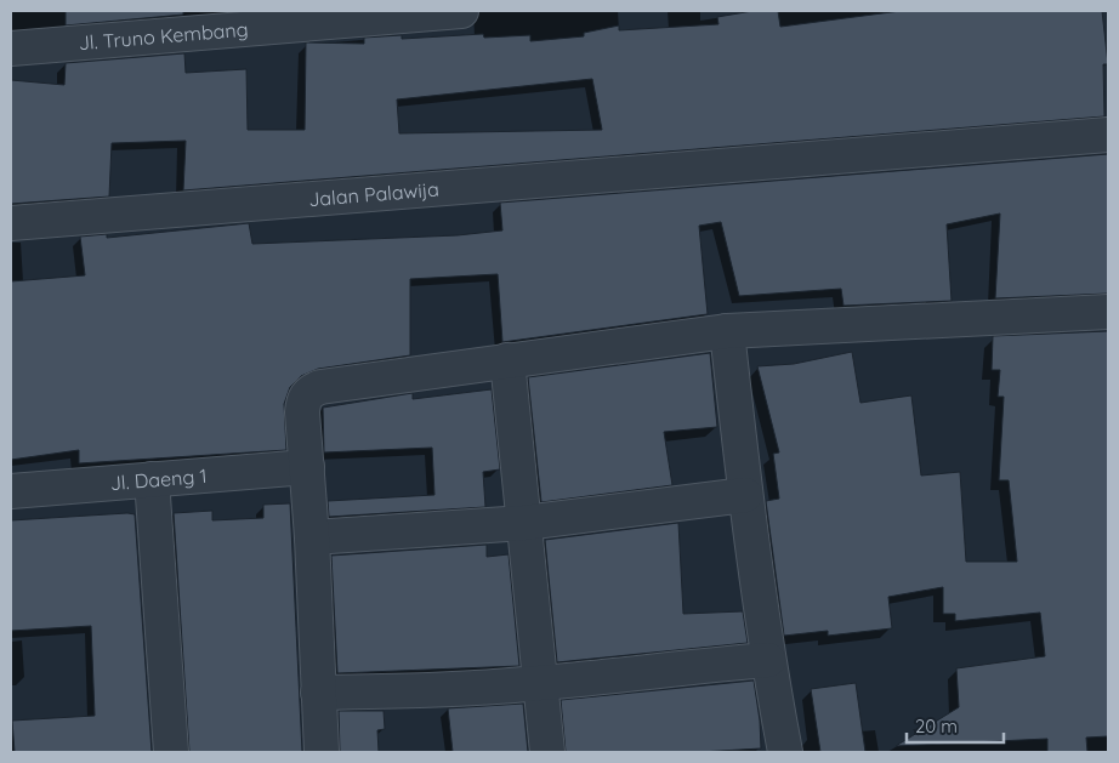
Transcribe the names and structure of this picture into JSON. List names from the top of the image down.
{
  "streets": {
    "street": ["Jl. Truno Kembang", "Jalan Palawija", "Jl. Daeng 1"]
  },
  "scale_bar": "20 m"
}
